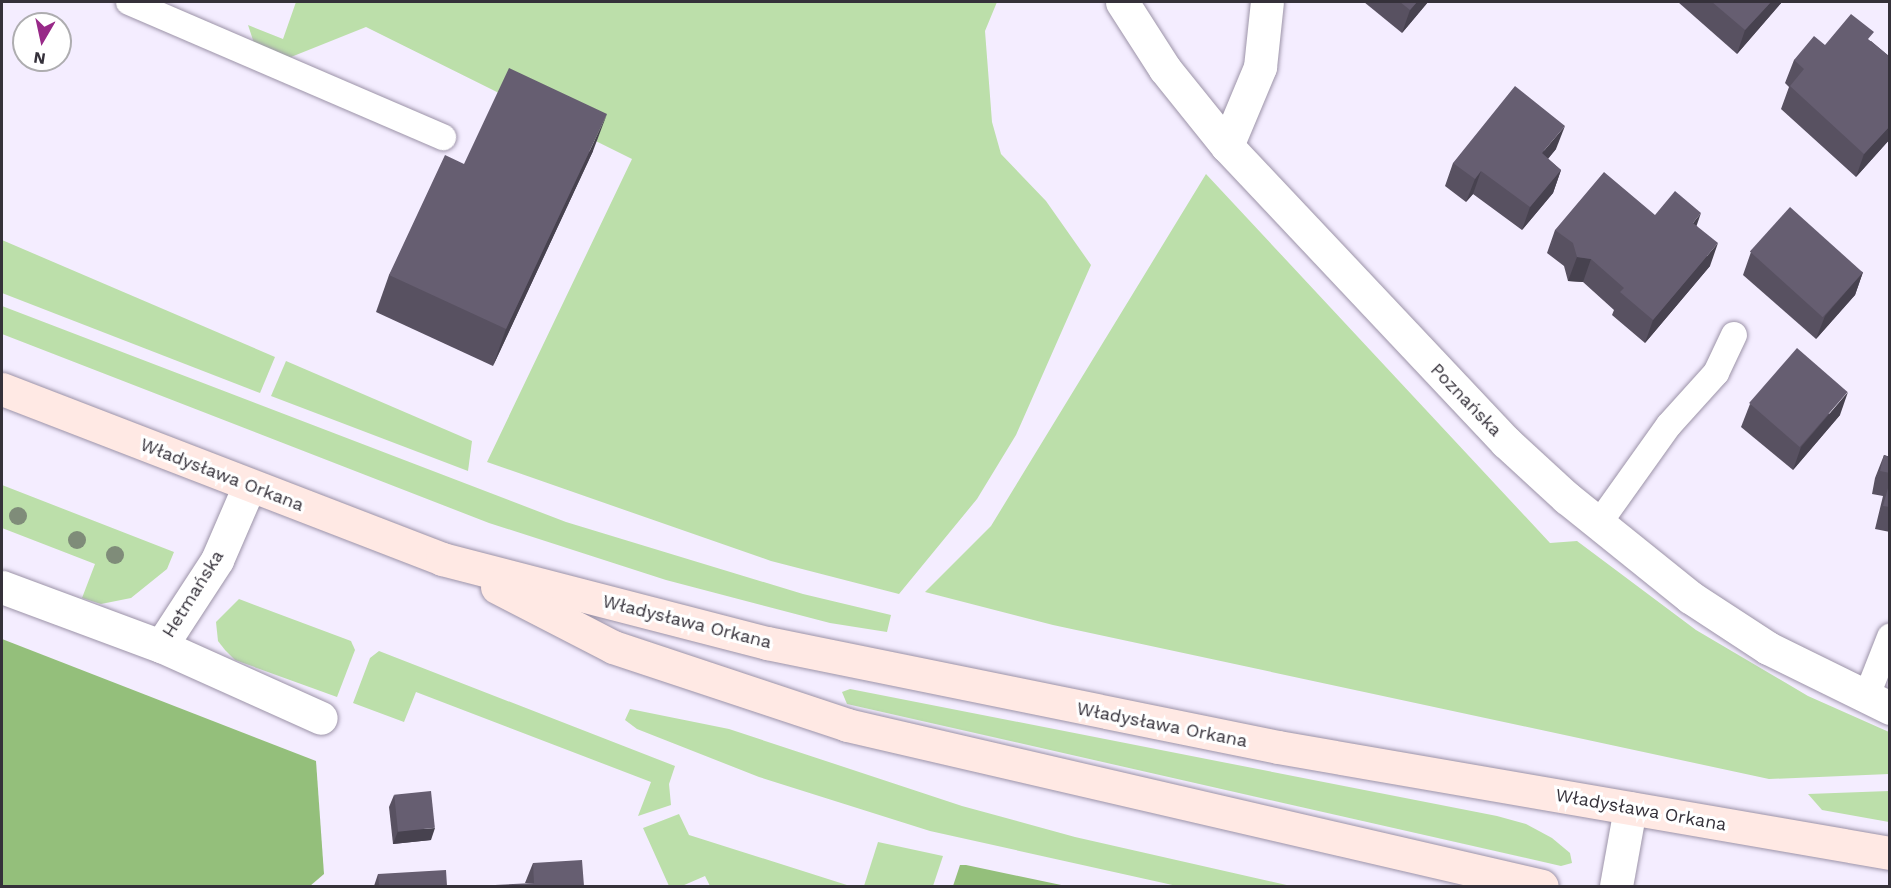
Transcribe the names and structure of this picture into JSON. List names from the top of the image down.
{
  "streets": {
    "street": ["Poznańska", "Władysława Orkana", "Hetmańska"]
  },
  "crossings": [
    ["Władysława Orkana", "Hetmańska"]
  ],
  "north": "bottom"
}
